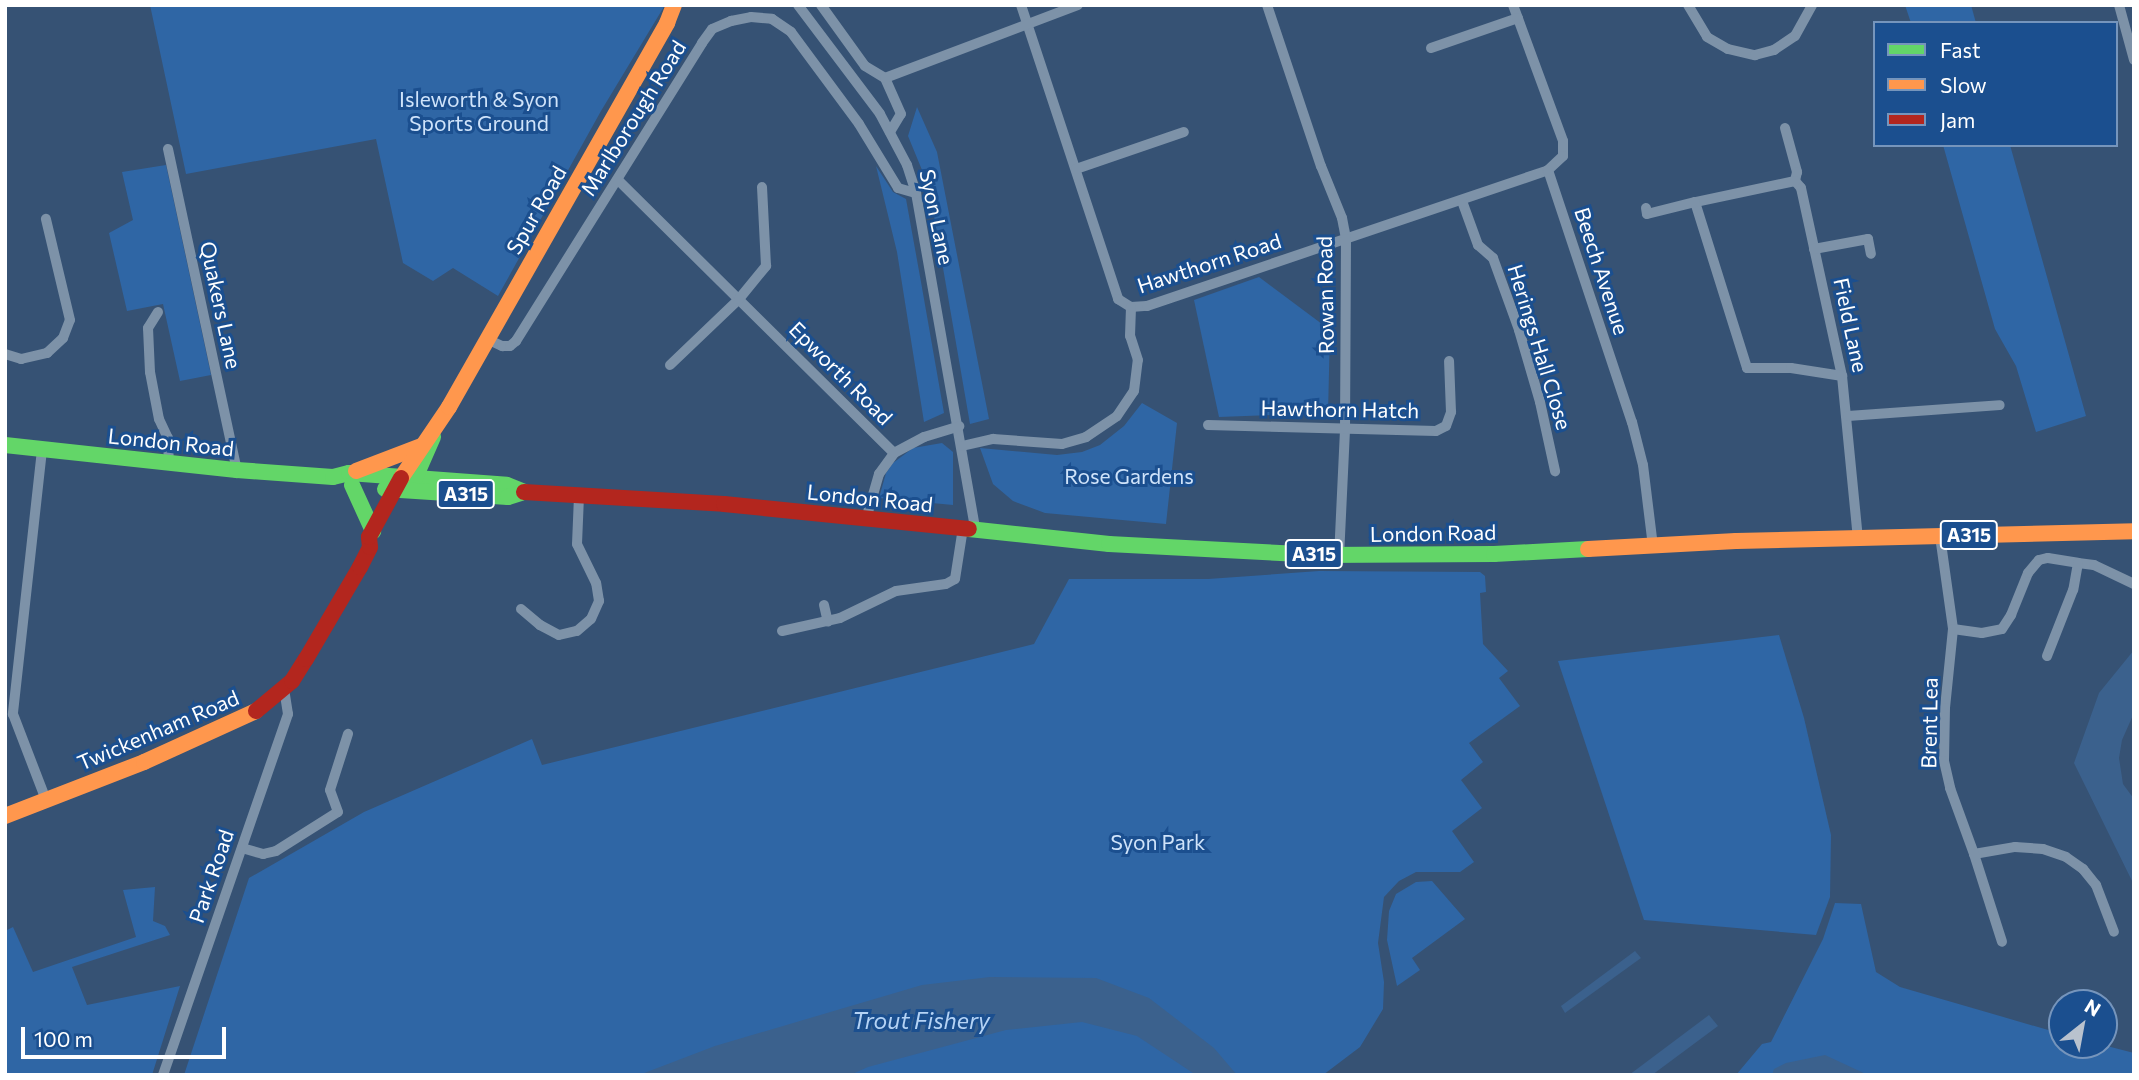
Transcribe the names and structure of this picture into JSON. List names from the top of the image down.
{
  "streets": {
    "main road": [
      "Spur Road",
      "London Road",
      "A315",
      "Twickenham Road"
    ],
    "street": [
      "Marlborough Road",
      "Syon Lane",
      "Hawthorn Road",
      "Beech Avenue",
      "Rowan Road",
      "Quakers Lane",
      "Field Lane",
      "Herings Hall Close",
      "Epworth Road",
      "Hawthorn Hatch",
      "Brent Lea",
      "Park Road"
    ]
  },
  "crossings": [
    ["Marlborough Road", "Spur Road"],
    ["Marlborough Road", "Syon Lane"],
    ["Marlborough Road", "Epworth Road"],
    ["Spur Road", "London Road"],
    ["Spur Road", "Twickenham Road"],
    ["Syon Lane", "London Road"],
    ["Hawthorn Road", "Beech Avenue"],
    ["Hawthorn Road", "Rowan Road"],
    ["Hawthorn Road", "Herings Hall Close"],
    ["Beech Avenue", "London Road"],
    ["Rowan Road", "Hawthorn Hatch"],
    ["Rowan Road", "London Road"],
    ["Quakers Lane", "London Road"],
    ["Field Lane", "London Road"],
    ["Epworth Road", "London Road"],
    ["London Road", "Brent Lea"],
    ["London Road", "Twickenham Road"],
    ["Twickenham Road", "Park Road"]
  ],
  "water": ["Trout Fishery"],
  "parks": ["Isleworth & Syon Sports Ground", "Rose Gardens", "Syon Park"],
  "legend": ["Fast", "Slow", "Jam"],
  "scale_bar": "100 m",
  "north": "top right"
}
